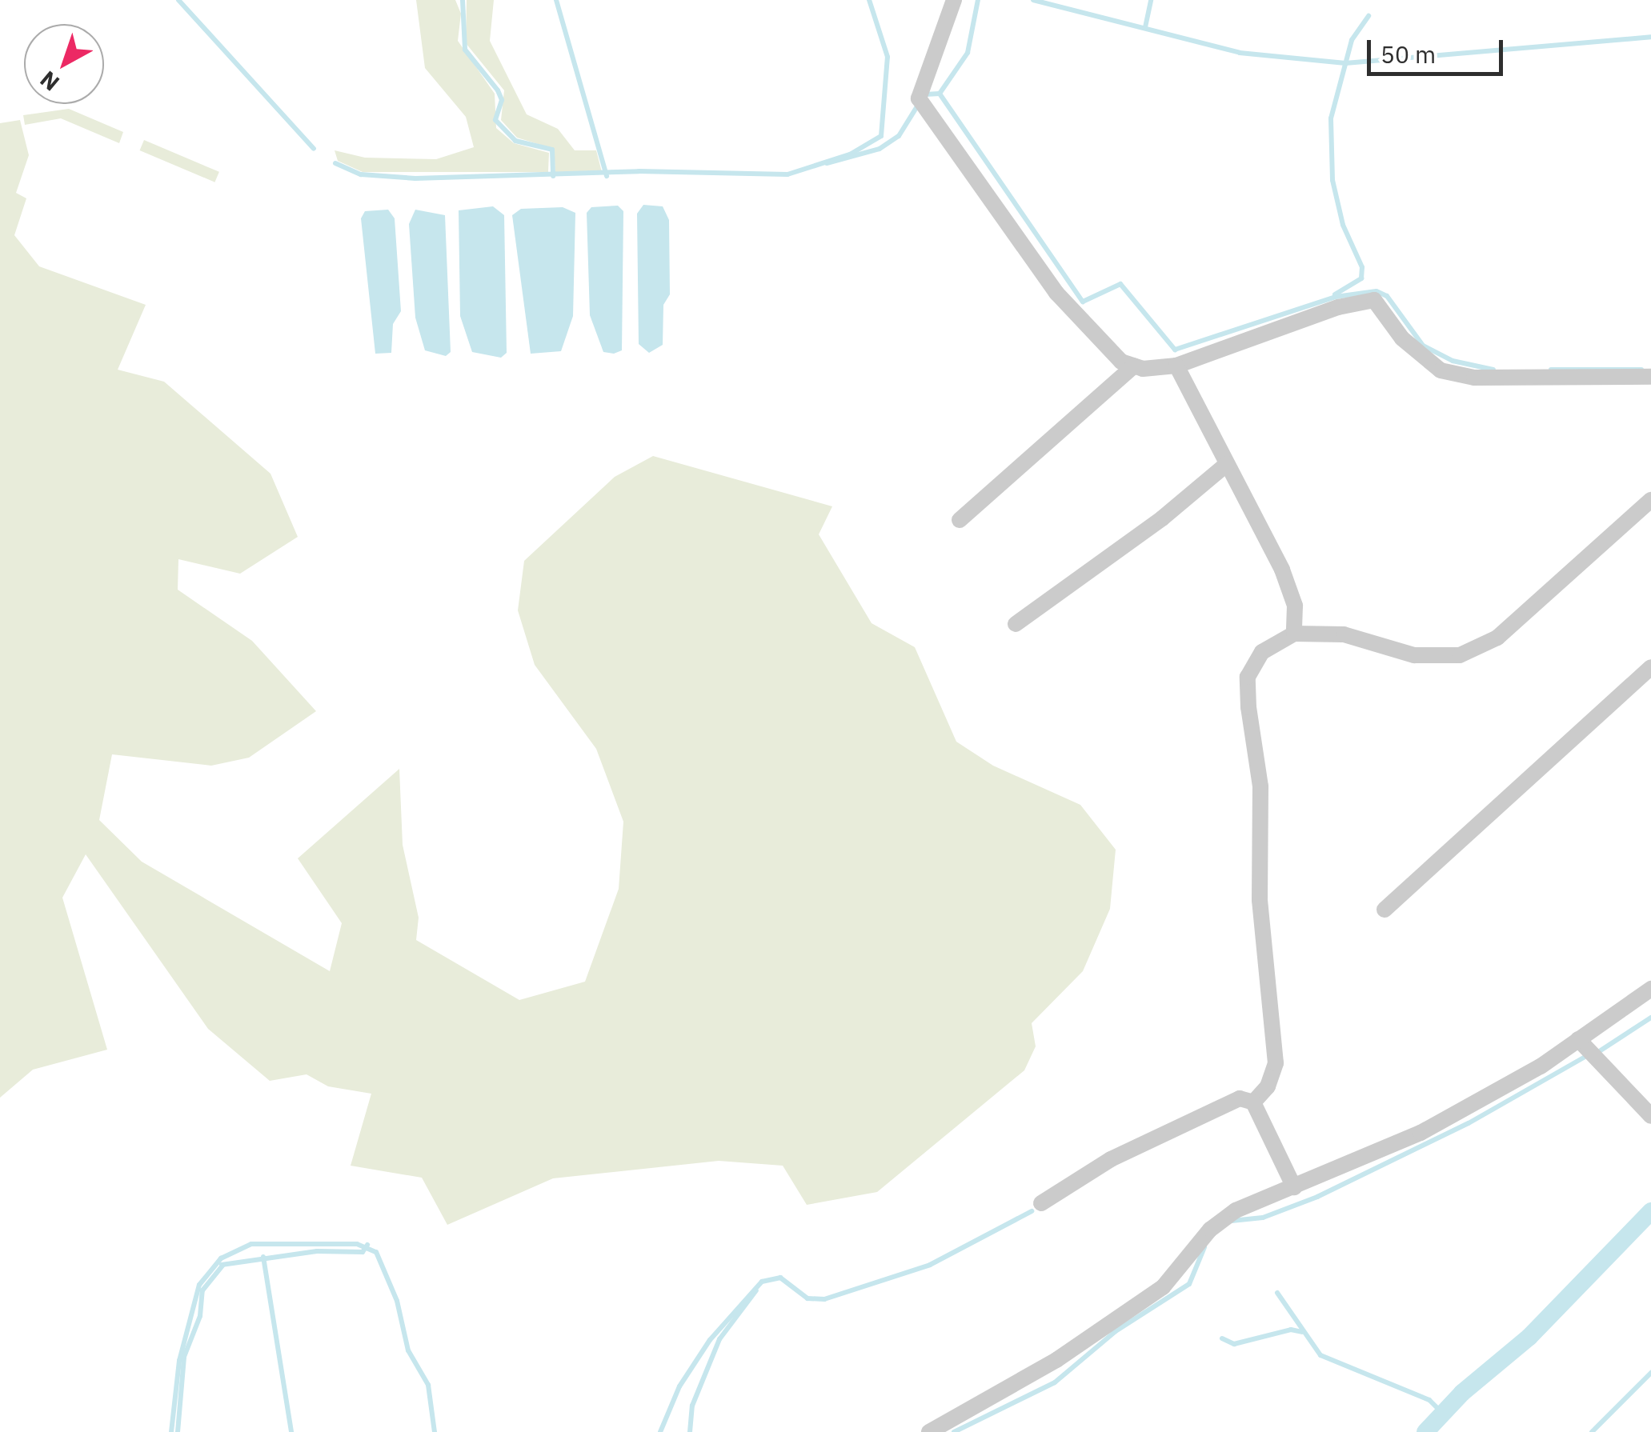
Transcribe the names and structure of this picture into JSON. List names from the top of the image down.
{
  "scale_bar": "50 m",
  "north": "bottom left"
}
